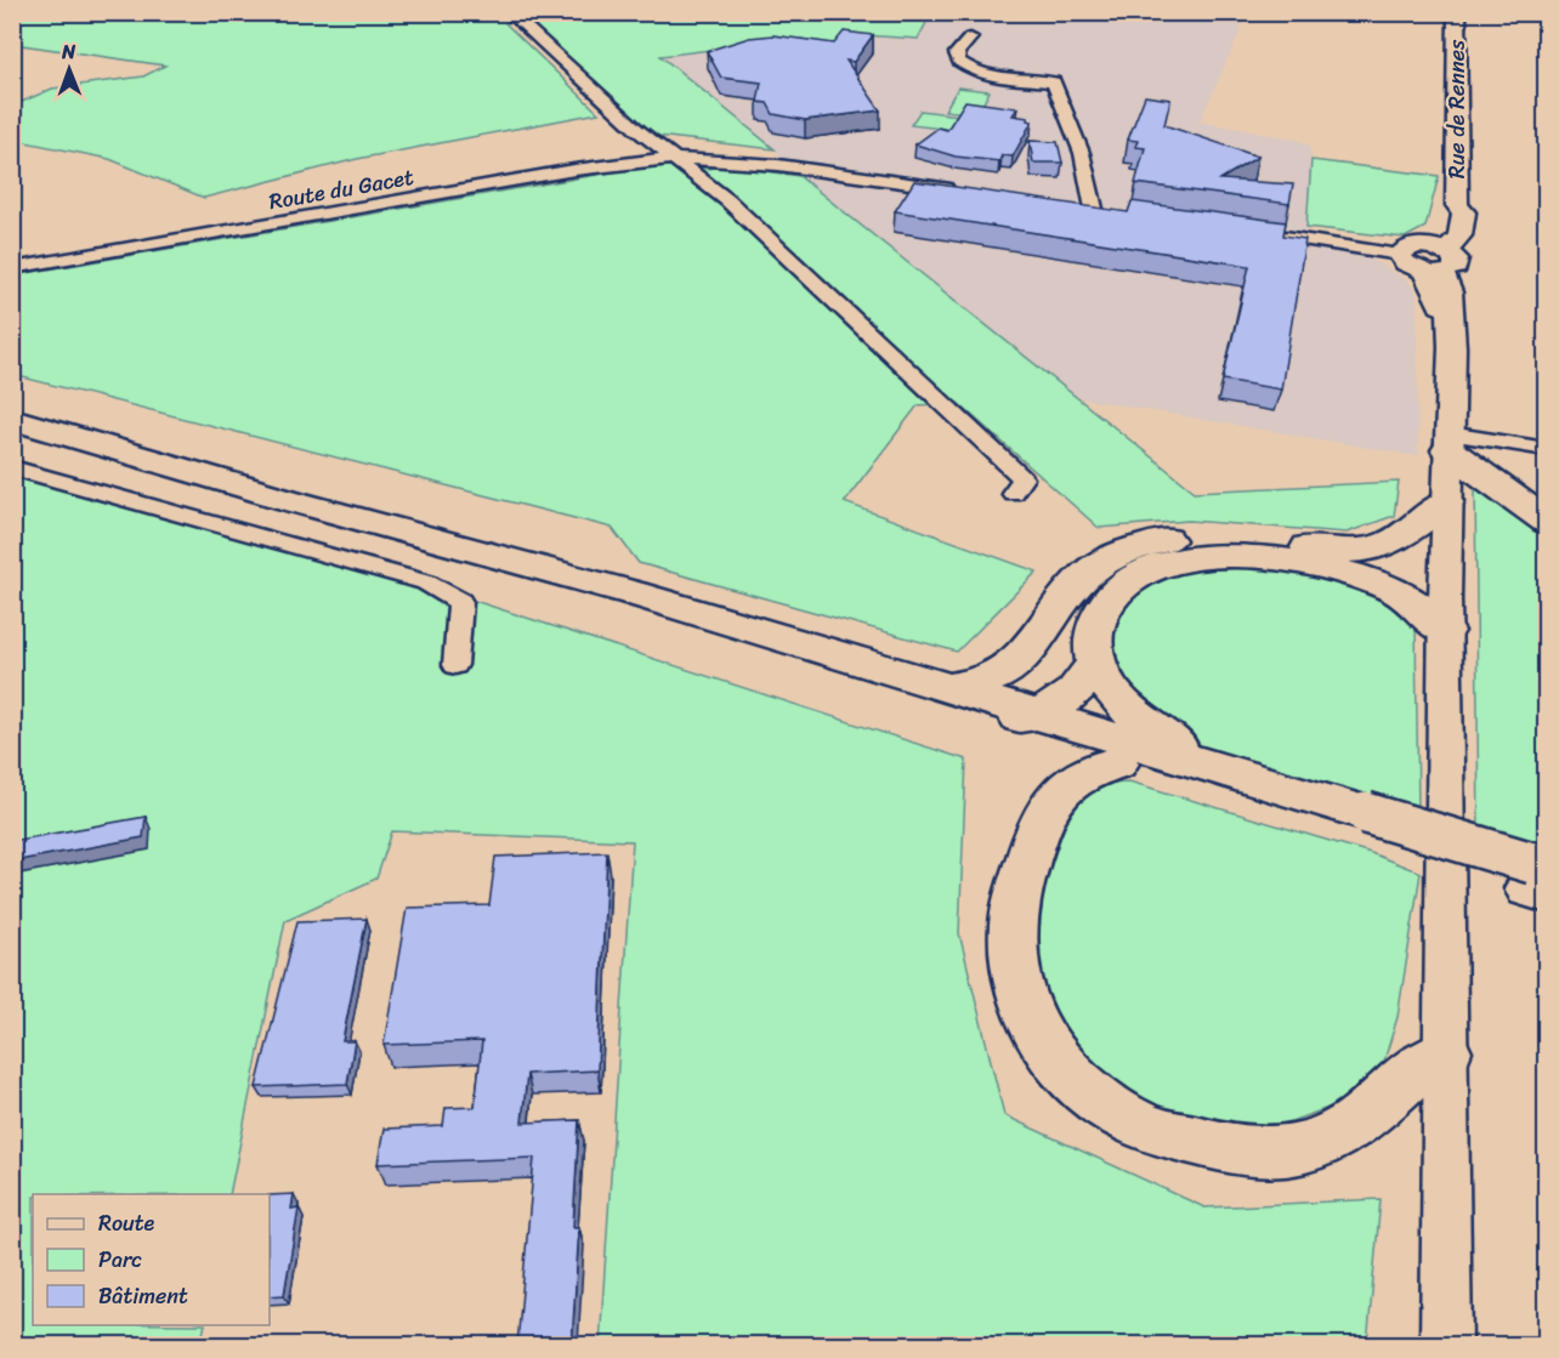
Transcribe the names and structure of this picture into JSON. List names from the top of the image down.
{
  "streets": {
    "main road": ["Rue de Rennes"],
    "street": ["Route du Gacet"]
  },
  "legend": ["Route", "Parc", "Bâtiment"],
  "north": "top"
}
